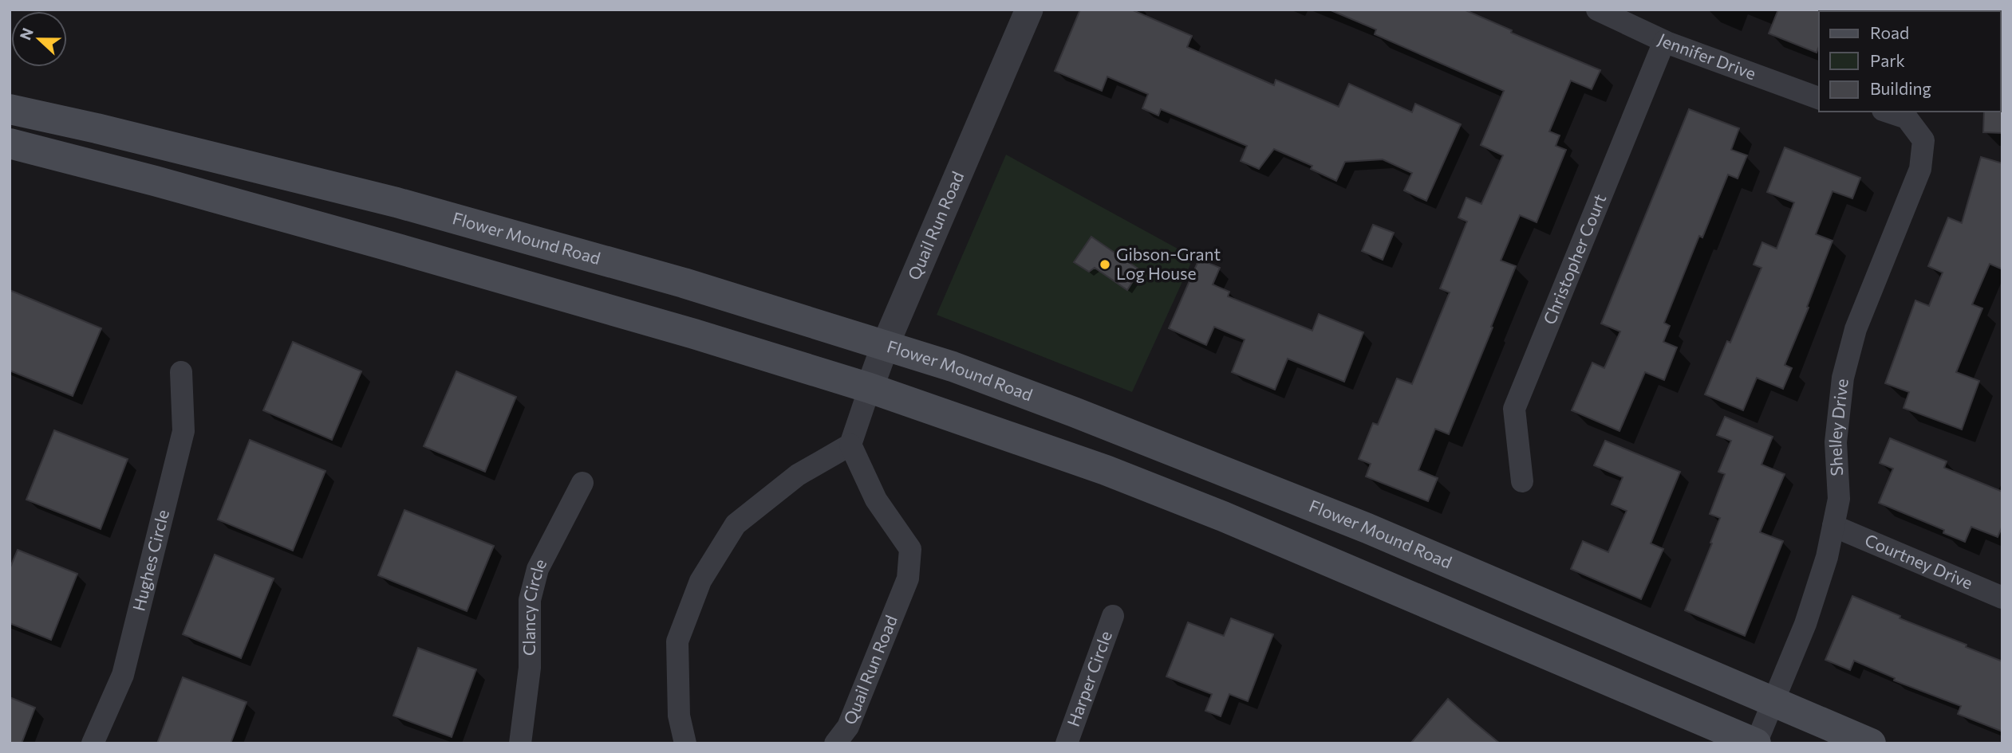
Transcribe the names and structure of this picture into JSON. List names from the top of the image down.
{
  "streets": {
    "main road": ["Flower Mound Road"],
    "street": [
      "Jennifer Drive",
      "Quail Run Road",
      "Christopher Court",
      "Shelley Drive",
      "Hughes Circle",
      "Courtney Drive",
      "Clancy Circle",
      "Harper Circle"
    ]
  },
  "crossings": [
    ["Jennifer Drive", "Christopher Court"],
    ["Quail Run Road", "Flower Mound Road"],
    ["Flower Mound Road", "Shelley Drive"],
    ["Shelley Drive", "Courtney Drive"]
  ],
  "places": ["Gibson-Grant Log House"],
  "legend": ["Road", "Park", "Building"],
  "north": "left"
}
